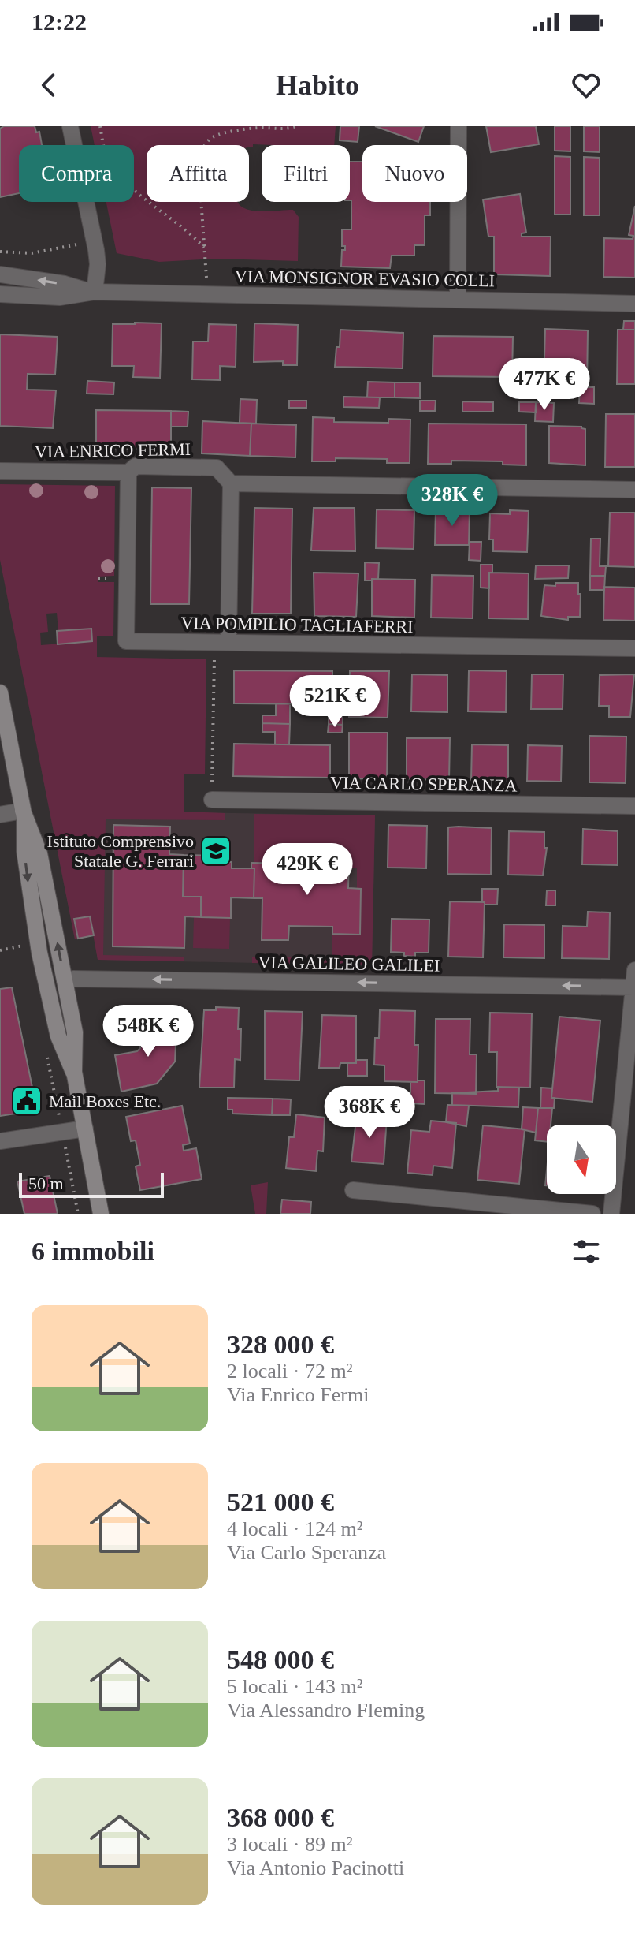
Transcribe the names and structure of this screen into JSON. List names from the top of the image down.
{
  "streets": {
    "street": [
      "VIA MONSIGNOR EVASIO COLLI",
      "VIA ENRICO FERMI",
      "VIA POMPILIO TAGLIAFERRI",
      "VIA CARLO SPERANZA",
      "VIA GALILEO GALILEI"
    ]
  },
  "crossings": [
    ["VIA ENRICO FERMI", "VIA POMPILIO TAGLIAFERRI"]
  ],
  "one_way": ["VIA GALILEO GALILEI"],
  "places": {
    "school or university": ["Istituto Comprensivo Statale G. Ferrari"],
    "public building": ["Mail Boxes Etc."]
  },
  "scale_bar": "50 m",
  "north": "bottom",
  "page": {
    "status": "12:22",
    "header": "Habito",
    "chip": [
      "Compra",
      "Affitta",
      "Filtri",
      "Nuovo"
    ],
    "price": [
      "477K €",
      "328K €",
      "521K €",
      "429K €",
      "548K €",
      "368K €"
    ],
    "scale": "50 m",
    "heading": "6 immobili",
    "list": [
      {
        "name": "328 000 €",
        "note": "2 locali · 72 m² · Via Enrico Fermi"
      },
      {
        "name": "521 000 €",
        "note": "4 locali · 124 m² · Via Carlo Speranza"
      },
      {
        "name": "548 000 €",
        "note": "5 locali · 143 m² · Via Alessandro Fleming"
      },
      {
        "name": "368 000 €",
        "note": "3 locali · 89 m² · Via Antonio Pacinotti"
      }
    ]
  }
}
